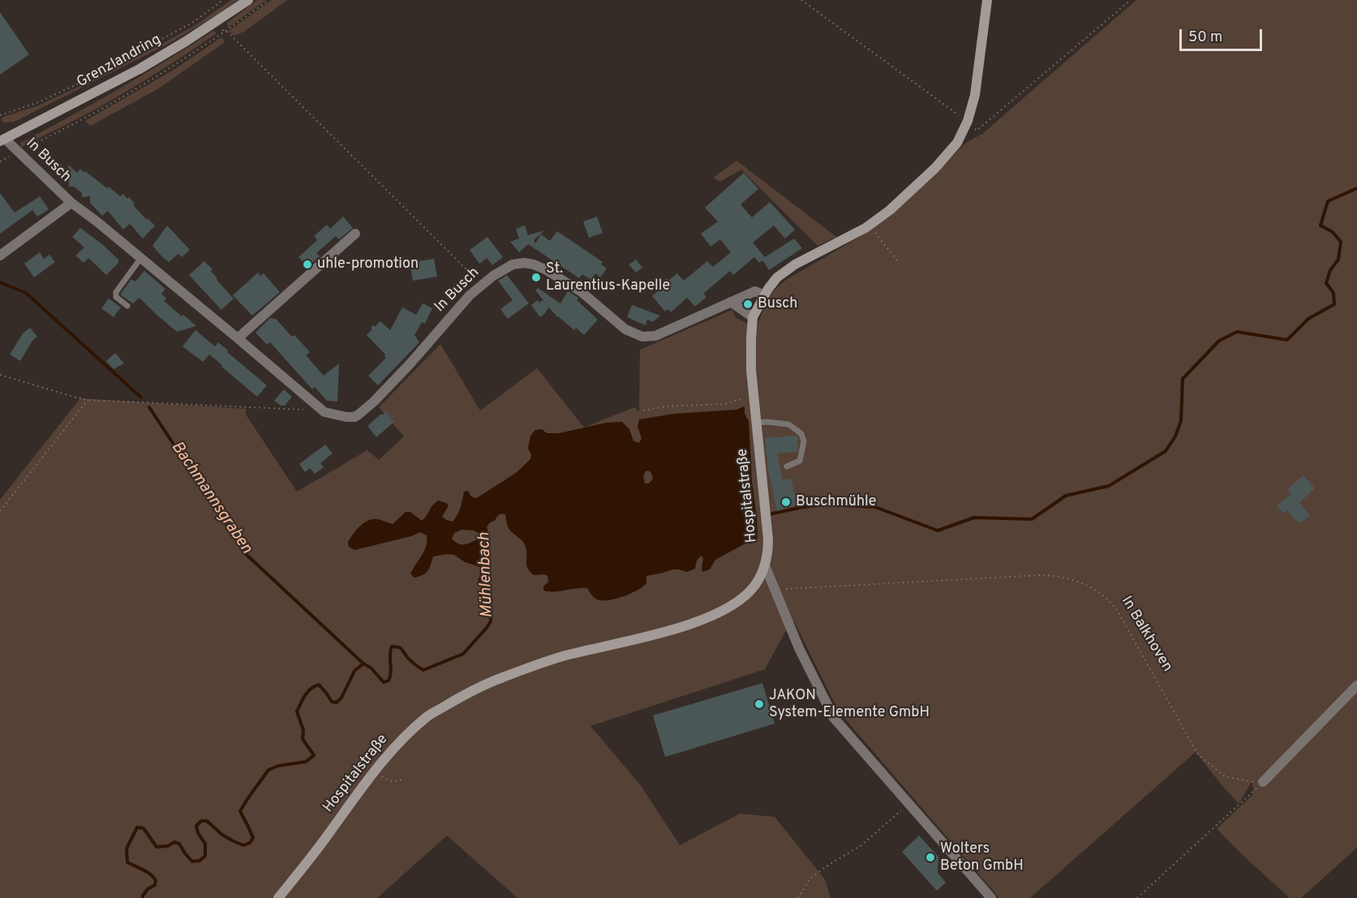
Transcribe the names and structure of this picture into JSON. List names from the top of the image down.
{
  "streets": {
    "street": ["Grenzlandring", "In Busch", "Hospitalstraße"],
    "path": ["In Balkhoven"]
  },
  "crossings": [
    ["Grenzlandring", "In Busch"],
    ["In Busch", "Hospitalstraße"]
  ],
  "water": ["Bachmannsgraben", "Mühlenbach"],
  "places": [
    "uhle-promotion",
    "St. Laurentius-Kapelle",
    "Busch",
    "Buschmühle",
    "JAKON System-Elemente GmbH",
    "Wolters Beton GmbH"
  ],
  "scale_bar": "50 m"
}
